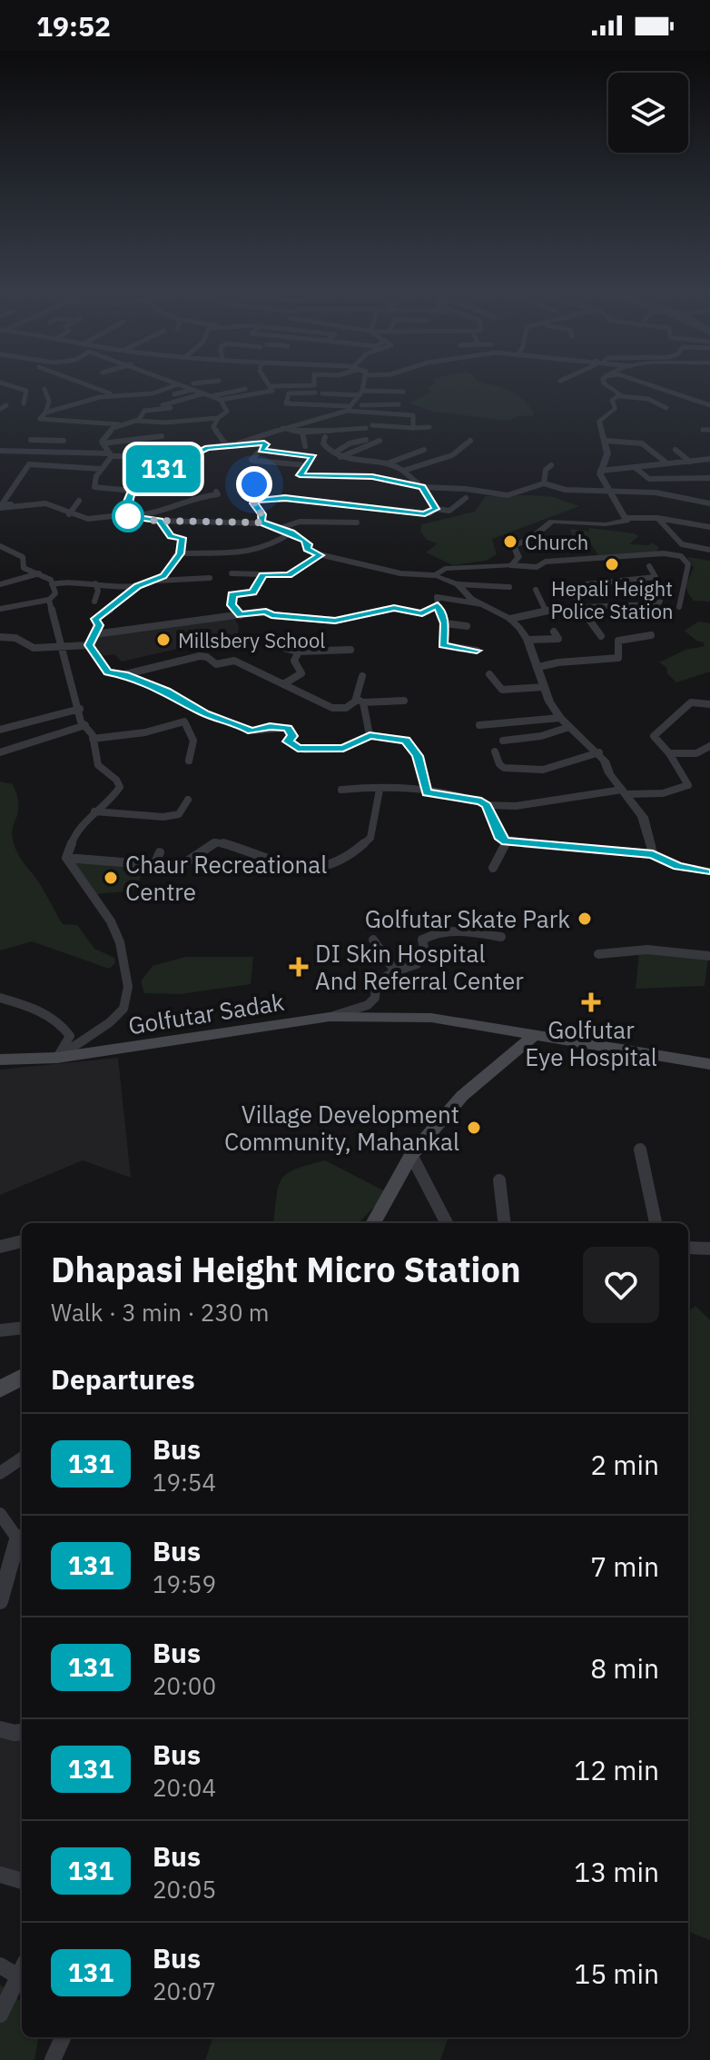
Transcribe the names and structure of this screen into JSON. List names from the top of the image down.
{
  "streets": {
    "main road": ["Golfutar Sadak"]
  },
  "places": {
    "other": [
      "Church",
      "Hepali Height Police Station",
      "Millsbery School",
      "Chaur Recreational Centre",
      "Golfutar Skate Park",
      "Village Development Community, Mahankal"
    ],
    "health": ["DI Skin Hospital And Referral Center", "Golfutar Eye Hospital"]
  },
  "lines": ["bus line 131"],
  "page": {
    "status": "19:52",
    "on_map": "131",
    "heading": [
      ["Dhapasi Height Micro Station", "Walk · 3 min · 230 m"],
      "Departures"
    ],
    "list": [
      {
        "mark": "131",
        "name": "Bus",
        "note": "19:54",
        "value": "2 min"
      },
      {
        "mark": "131",
        "name": "Bus",
        "note": "19:59",
        "value": "7 min"
      },
      {
        "mark": "131",
        "name": "Bus",
        "note": "20:00",
        "value": "8 min"
      },
      {
        "mark": "131",
        "name": "Bus",
        "note": "20:04",
        "value": "12 min"
      },
      {
        "mark": "131",
        "name": "Bus",
        "note": "20:05",
        "value": "13 min"
      },
      {
        "mark": "131",
        "name": "Bus",
        "note": "20:07",
        "value": "15 min"
      }
    ]
  }
}
